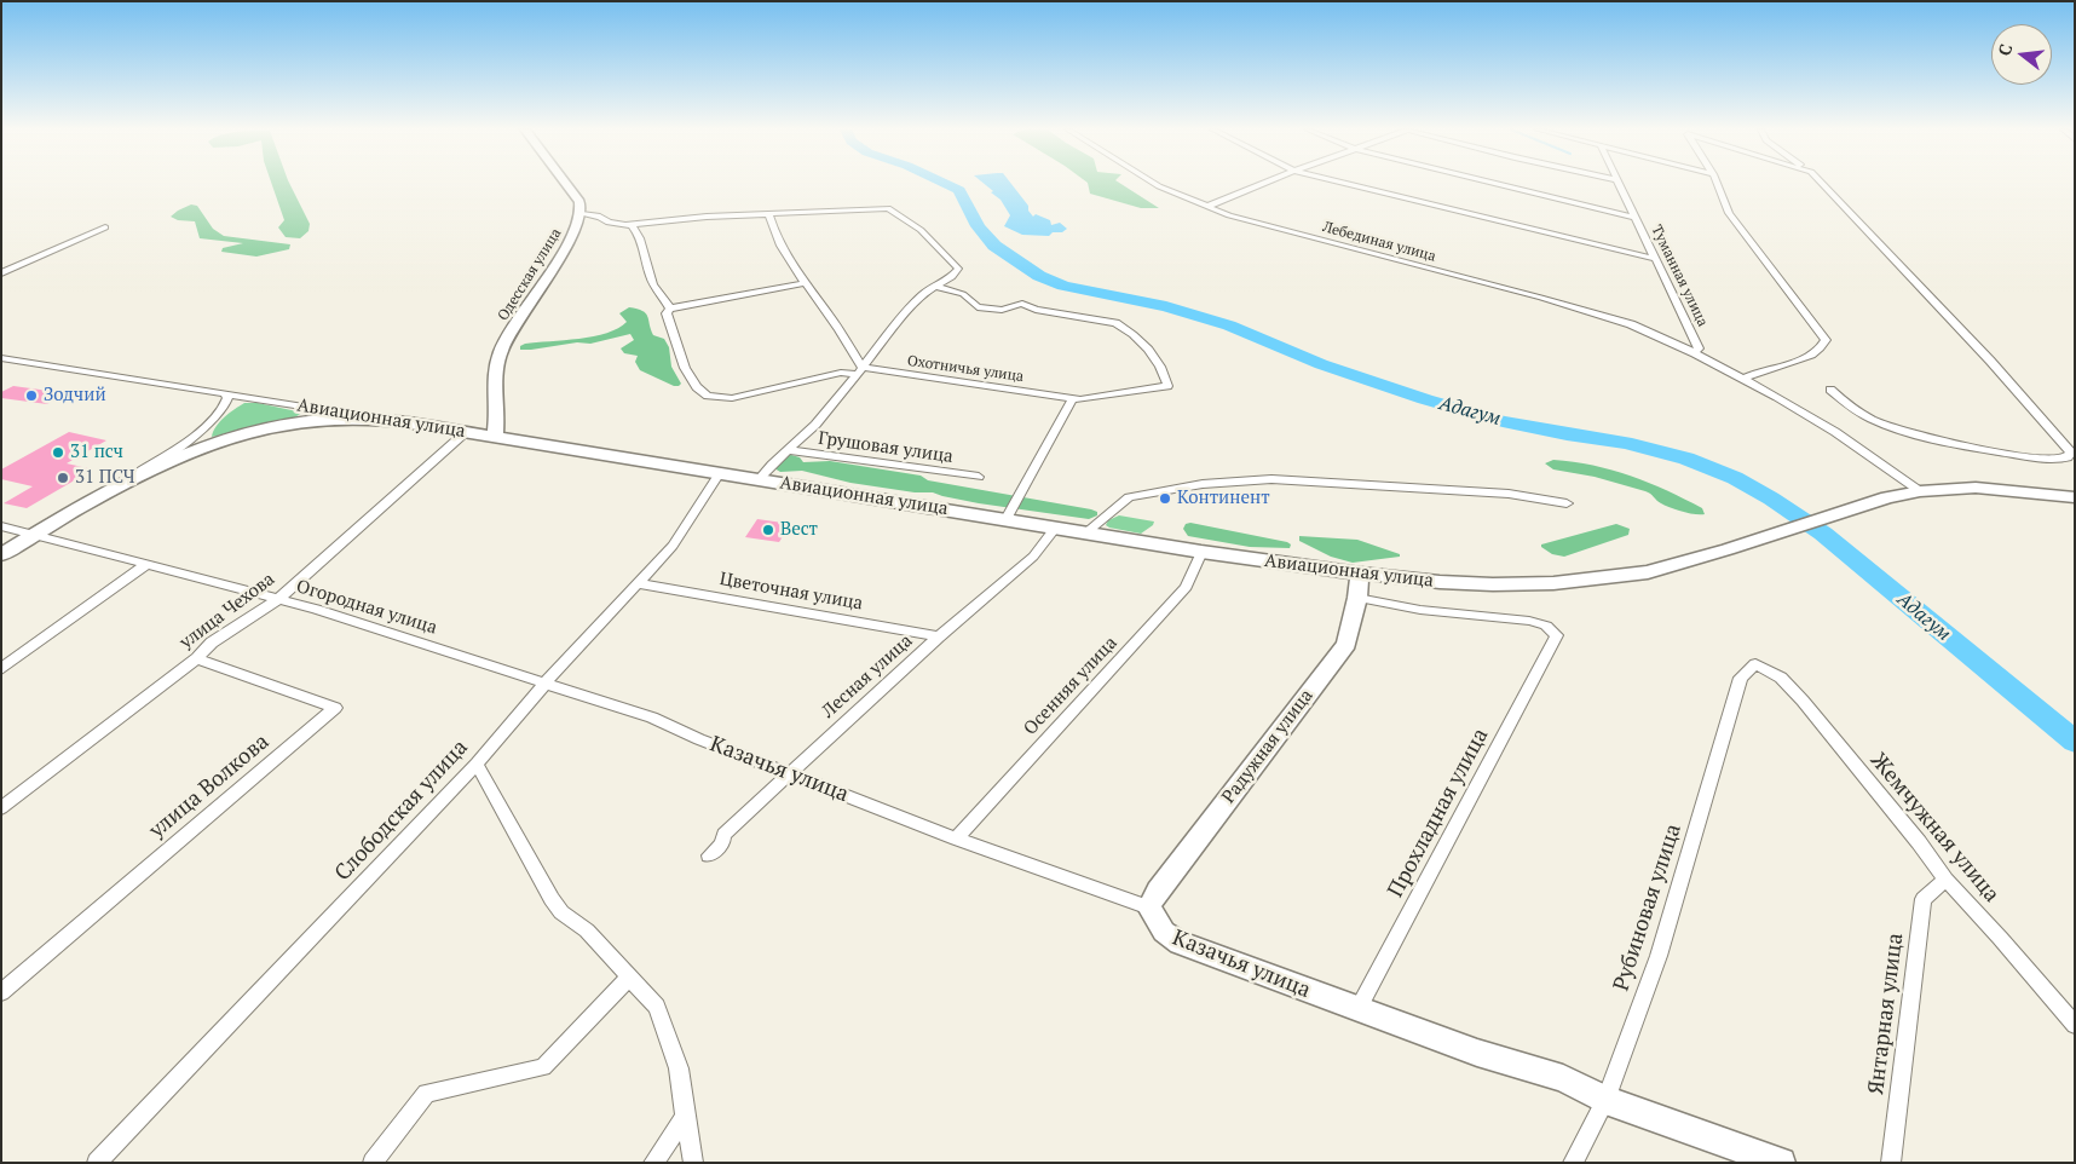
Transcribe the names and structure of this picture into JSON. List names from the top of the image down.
{
  "streets": {
    "main road": [
      "Одесская улица",
      "Авиационная улица",
      "Радужная улица",
      "Казачья улица"
    ],
    "street": [
      "Лебединая улица",
      "Туманная улица",
      "Охотничья улица",
      "Грушовая улица",
      "Цветочная улица",
      "Огородная улица",
      "улица Чехова",
      "Лесная улица",
      "Осенняя улица",
      "улица Волкова",
      "Слободская улица",
      "Прохладная улица",
      "Жемчужная улица",
      "Рубиновая улица",
      "Янтарная улица"
    ]
  },
  "crossings": [
    ["Лебединая улица", "Туманная улица"],
    ["Лебединая улица", "Авиационная улица"],
    ["Одесская улица", "Авиационная улица"],
    ["Авиационная улица", "улица Чехова"],
    ["Авиационная улица", "Лесная улица"],
    ["Авиационная улица", "Осенняя улица"],
    ["Авиационная улица", "Радужная улица"],
    ["Авиационная улица", "Слободская улица"],
    ["Цветочная улица", "Лесная улица"],
    ["Цветочная улица", "Слободская улица"],
    ["Огородная улица", "улица Чехова"],
    ["Огородная улица", "Казачья улица"],
    ["Огородная улица", "Слободская улица"],
    ["улица Чехова", "улица Волкова"],
    ["Лесная улица", "Казачья улица"],
    ["Осенняя улица", "Казачья улица"],
    ["Радужная улица", "Казачья улица"],
    ["Радужная улица", "Прохладная улица"],
    ["Казачья улица", "Слободская улица"],
    ["Казачья улица", "Прохладная улица"],
    ["Казачья улица", "Рубиновая улица"],
    ["Жемчужная улица", "Рубиновая улица"],
    ["Жемчужная улица", "Янтарная улица"]
  ],
  "water": ["Адагум"],
  "places": [
    "Зодчий",
    "31 псч",
    "31 ПСЧ",
    "Континент",
    "Вест"
  ],
  "north": "left"
}
